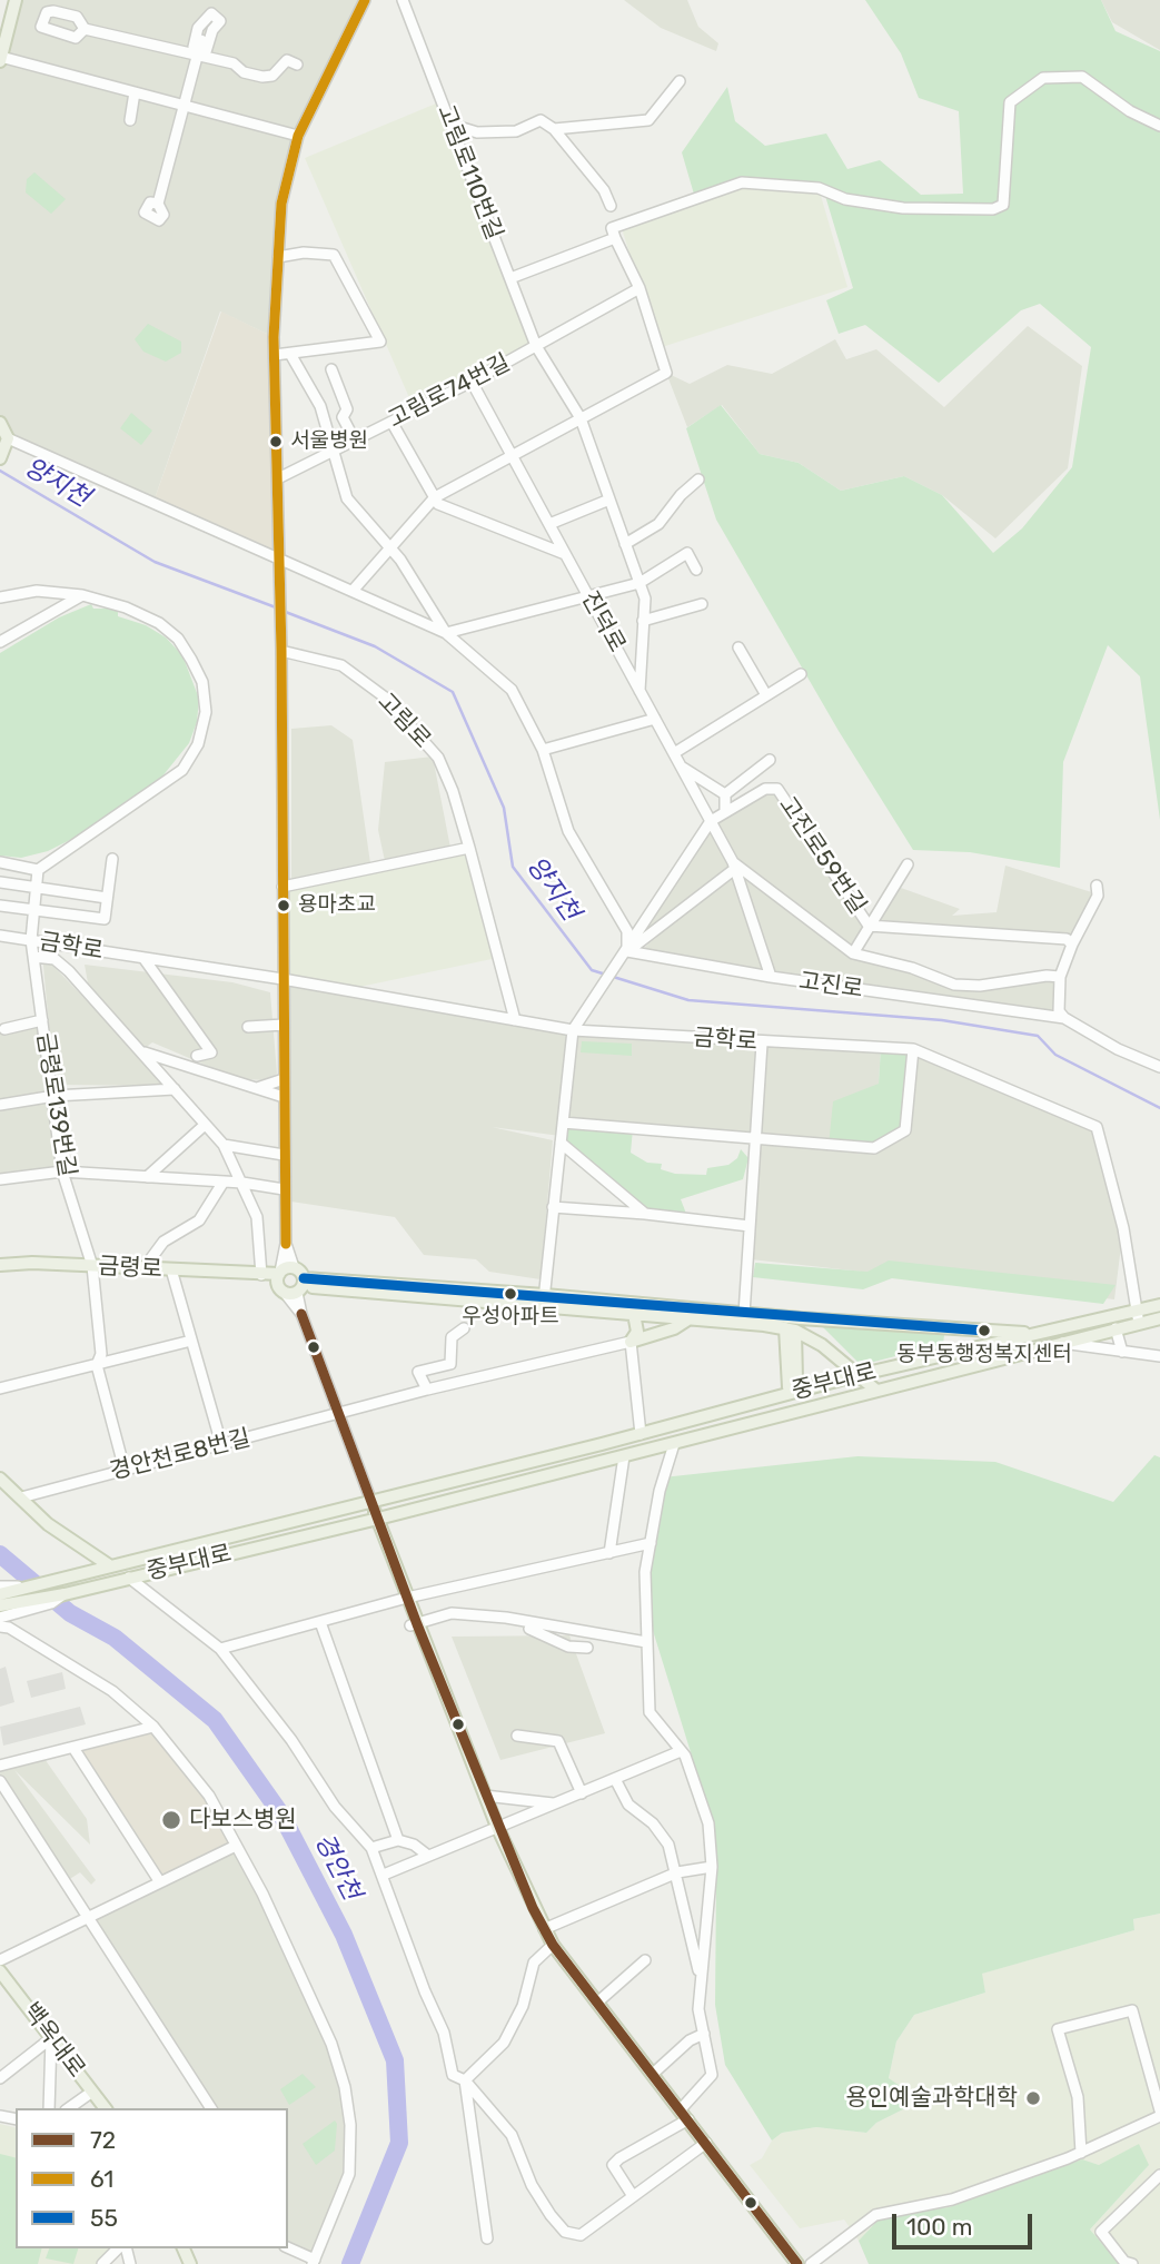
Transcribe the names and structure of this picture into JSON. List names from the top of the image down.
{
  "streets": {
    "main road": ["금령로", "중부대로", "백옥대로"],
    "street": [
      "고림로110번길",
      "고림로74번길",
      "진덕로",
      "고림로",
      "고진로59번길",
      "금학로",
      "고진로",
      "금령로139번길",
      "경안천로8번길"
    ]
  },
  "crossings": [
    ["고림로110번길", "고림로74번길"],
    ["고림로74번길", "진덕로"],
    ["진덕로", "고진로59번길"],
    ["진덕로", "고진로"],
    ["고림로", "금학로"],
    ["고진로59번길", "금학로"],
    ["고진로59번길", "고진로"],
    ["금학로", "금령로139번길"],
    ["금학로", "중부대로"],
    ["금령로139번길", "금령로"],
    ["금령로139번길", "경안천로8번길"]
  ],
  "water": ["양지천", "경안천"],
  "places": [
    "서울병원",
    "용마초교",
    "우성아파트",
    "동부동행정복지센터",
    "다보스병원",
    "용인예술과학대학"
  ],
  "lines": ["transit line 61", "transit line 55", "transit line 72"],
  "legend": ["72", "61", "55"],
  "scale_bar": "100 m"
}
